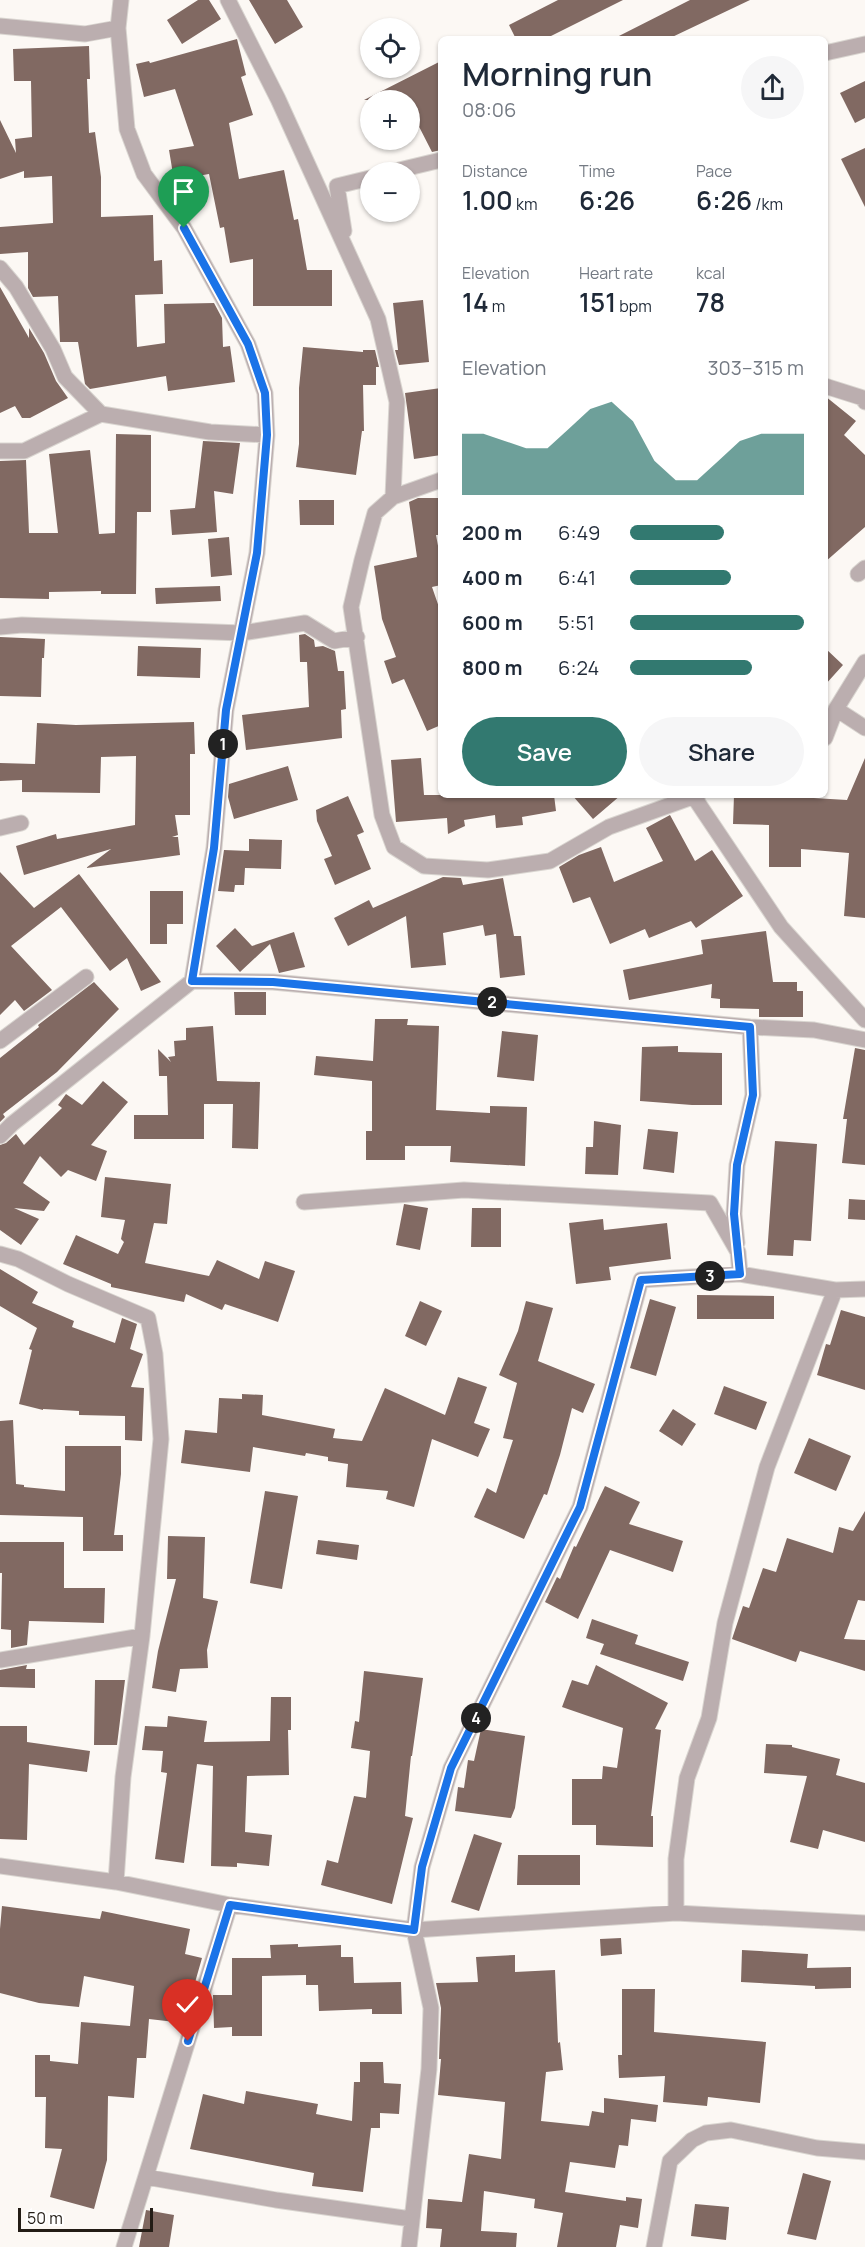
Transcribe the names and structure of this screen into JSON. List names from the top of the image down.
{
  "scale_bar": "50 m",
  "page": {
    "map_buttons": ["+", "−"],
    "heading": ["Morning run", "08:06"],
    "stats": [
      ["Distance", "1.00 km"],
      ["Time", "6:26"],
      ["Pace", "6:26 /km"],
      ["Elevation", "14 m"],
      ["Heart rate", "151 bpm"],
      ["kcal", "78"]
    ],
    "chart": ["Elevation", "303–315 m"],
    "list": [
      {
        "name": "200 m",
        "note": "6:49"
      },
      {
        "name": "400 m",
        "note": "6:41"
      },
      {
        "name": "600 m",
        "note": "5:51"
      },
      {
        "name": "800 m",
        "note": "6:24"
      }
    ],
    "buttons": ["Save", "Share"],
    "pins": [
      "1",
      "2",
      "3",
      "4"
    ],
    "scale": "50 m"
  }
}
